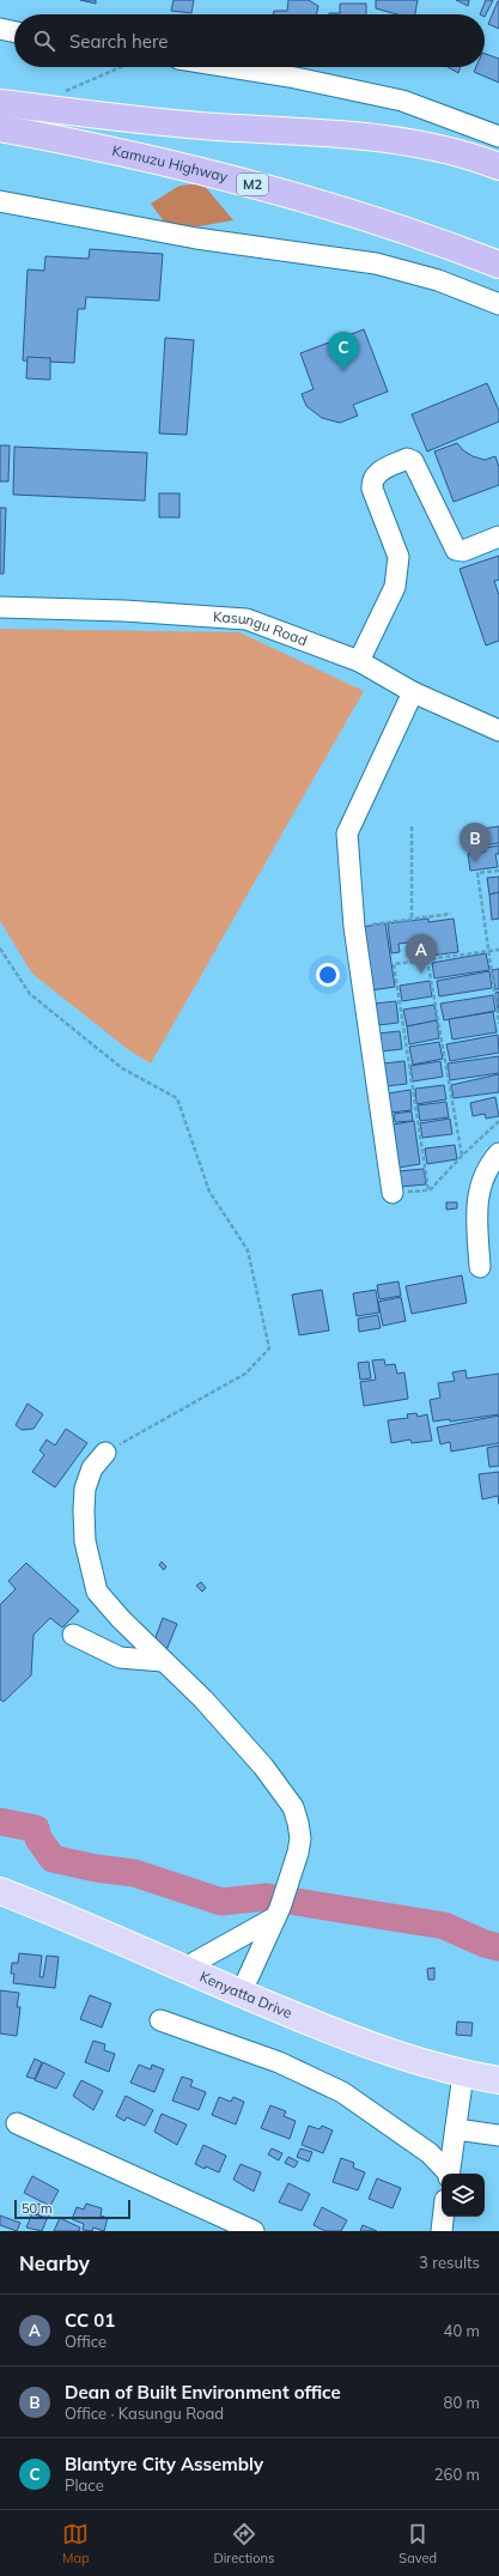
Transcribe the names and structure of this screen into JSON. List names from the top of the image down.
{
  "streets": {
    "highway": ["Kamuzu Highway", "M2"],
    "main road": ["Kenyatta Drive"],
    "street": ["Kasungu Road"]
  },
  "scale_bar": "50 m",
  "page": {
    "search": "Search here",
    "pins": ["C", "B", "A"],
    "scale": "50 m",
    "heading": ["Nearby", "3 results"],
    "list": [
      {
        "mark": "A",
        "name": "CC 01",
        "note": "Office",
        "value": "40 m"
      },
      {
        "mark": "B",
        "name": "Dean of Built Environment office",
        "note": "Office · Kasungu Road",
        "value": "80 m"
      },
      {
        "mark": "C",
        "name": "Blantyre City Assembly",
        "note": "Place",
        "value": "260 m"
      }
    ],
    "nav": ["Map", "Directions", "Saved"]
  }
}
